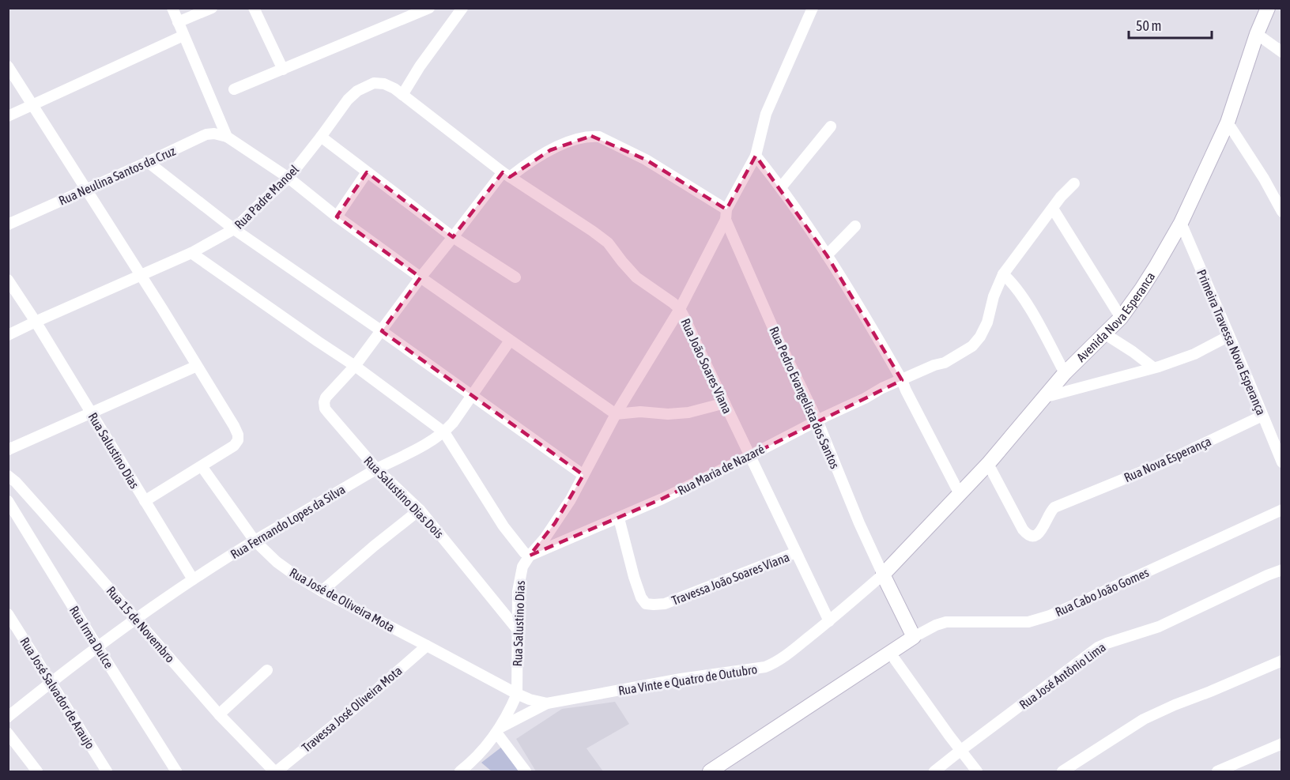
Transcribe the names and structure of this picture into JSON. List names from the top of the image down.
{
  "streets": {
    "main road": ["Avenida Nova Esperanca"],
    "street": [
      "Rua Neulina Santos da Cruz",
      "Rua Padre Manoel",
      "Primeira Travessa Nova Esperança",
      "Rua João Soares Viana",
      "Rua Pedro Evangelista dos Santos",
      "Rua Salustino Dias",
      "Rua Nova Esperança",
      "Rua Maria de Nazaré",
      "Rua Salustino Dias Dois",
      "Rua Fernando Lopes da Silva",
      "Travessa João Soares Viana",
      "Rua Cabo João Gomes",
      "Rua José de Oliveira Mota",
      "Rua 15 de Novembro",
      "Rua Irma Dulce",
      "Rua José Antônio Lima",
      "Rua Vinte e Quatro de Outubro",
      "Rua José Salvador de Araujo",
      "Travessa José Oliveira Mota"
    ]
  },
  "crossings": [
    ["Rua Padre Manoel", "Rua João Soares Viana"],
    ["Rua Padre Manoel", "Rua Salustino Dias"],
    ["Avenida Nova Esperanca", "Primeira Travessa Nova Esperança"],
    ["Avenida Nova Esperanca", "Rua Pedro Evangelista dos Santos"],
    ["Avenida Nova Esperanca", "Rua Nova Esperança"],
    ["Avenida Nova Esperanca", "Rua Vinte e Quatro de Outubro"],
    ["Primeira Travessa Nova Esperança", "Rua Nova Esperança"],
    ["Rua João Soares Viana", "Rua Salustino Dias"],
    ["Rua João Soares Viana", "Rua Maria de Nazaré"],
    ["Rua João Soares Viana", "Rua Salustino Dias Dois"],
    ["Rua João Soares Viana", "Travessa João Soares Viana"],
    ["Rua João Soares Viana", "Rua Vinte e Quatro de Outubro"],
    ["Rua Pedro Evangelista dos Santos", "Rua Salustino Dias"],
    ["Rua Pedro Evangelista dos Santos", "Rua Maria de Nazaré"],
    ["Rua Pedro Evangelista dos Santos", "Rua Salustino Dias Dois"],
    ["Rua Pedro Evangelista dos Santos", "Rua Vinte e Quatro de Outubro"],
    ["Rua Salustino Dias", "Rua Maria de Nazaré"],
    ["Rua Salustino Dias", "Rua Salustino Dias Dois"],
    ["Rua Salustino Dias", "Rua Fernando Lopes da Silva"],
    ["Rua Salustino Dias", "Rua José de Oliveira Mota"],
    ["Rua Salustino Dias", "Rua Vinte e Quatro de Outubro"],
    ["Rua Maria de Nazaré", "Travessa João Soares Viana"],
    ["Rua Salustino Dias Dois", "Rua Fernando Lopes da Silva"],
    ["Rua Fernando Lopes da Silva", "Rua José de Oliveira Mota"],
    ["Rua Fernando Lopes da Silva", "Rua 15 de Novembro"],
    ["Rua Fernando Lopes da Silva", "Rua Irma Dulce"],
    ["Rua Fernando Lopes da Silva", "Rua José Salvador de Araujo"],
    ["Rua José de Oliveira Mota", "Rua Vinte e Quatro de Outubro"],
    ["Rua José de Oliveira Mota", "Travessa José Oliveira Mota"],
    ["Rua 15 de Novembro", "Travessa José Oliveira Mota"]
  ],
  "scale_bar": "50 m"
}
